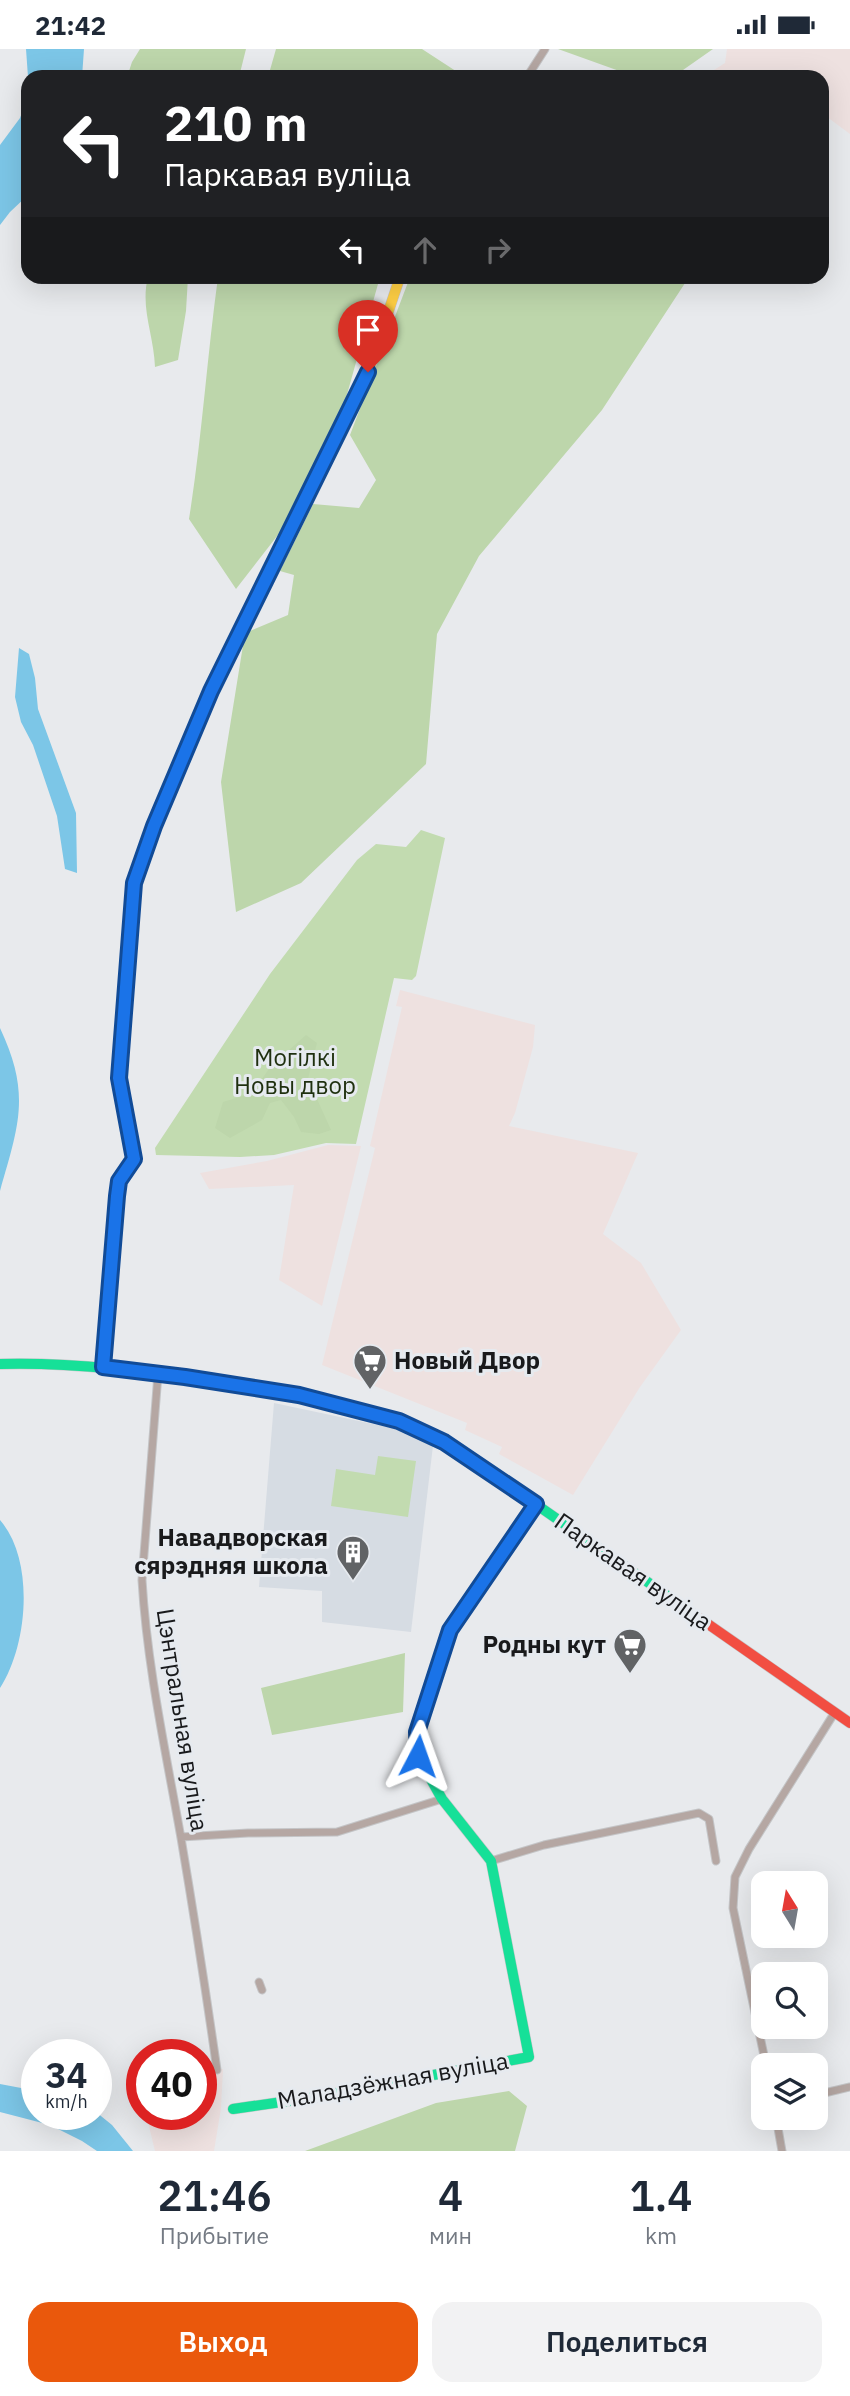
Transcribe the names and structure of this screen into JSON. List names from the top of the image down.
{
  "streets": {
    "street": ["Паркавая вуліца", "Цэнтральная вуліца", "Маладзёжная вуліца"]
  },
  "crossings": [
    ["Паркавая вуліца", "Цэнтральная вуліца"],
    ["Паркавая вуліца", "Маладзёжная вуліца"]
  ],
  "parks": ["Могілкі Новы двор"],
  "places": {
    "supermarket": ["Новый Двор", "Родны кут"],
    "building": ["Навадворская сярэдняя школа"]
  },
  "north": "top",
  "page": {
    "status": "21:42",
    "turn": ["210 m", "Паркавая вуліца"],
    "speed": "34 km/h",
    "limit": "40",
    "eta": [
      "21:46",
      "Прибытие",
      "4",
      "мин",
      "1.4",
      "km"
    ],
    "buttons": ["Выход", "Поделиться"]
  }
}
